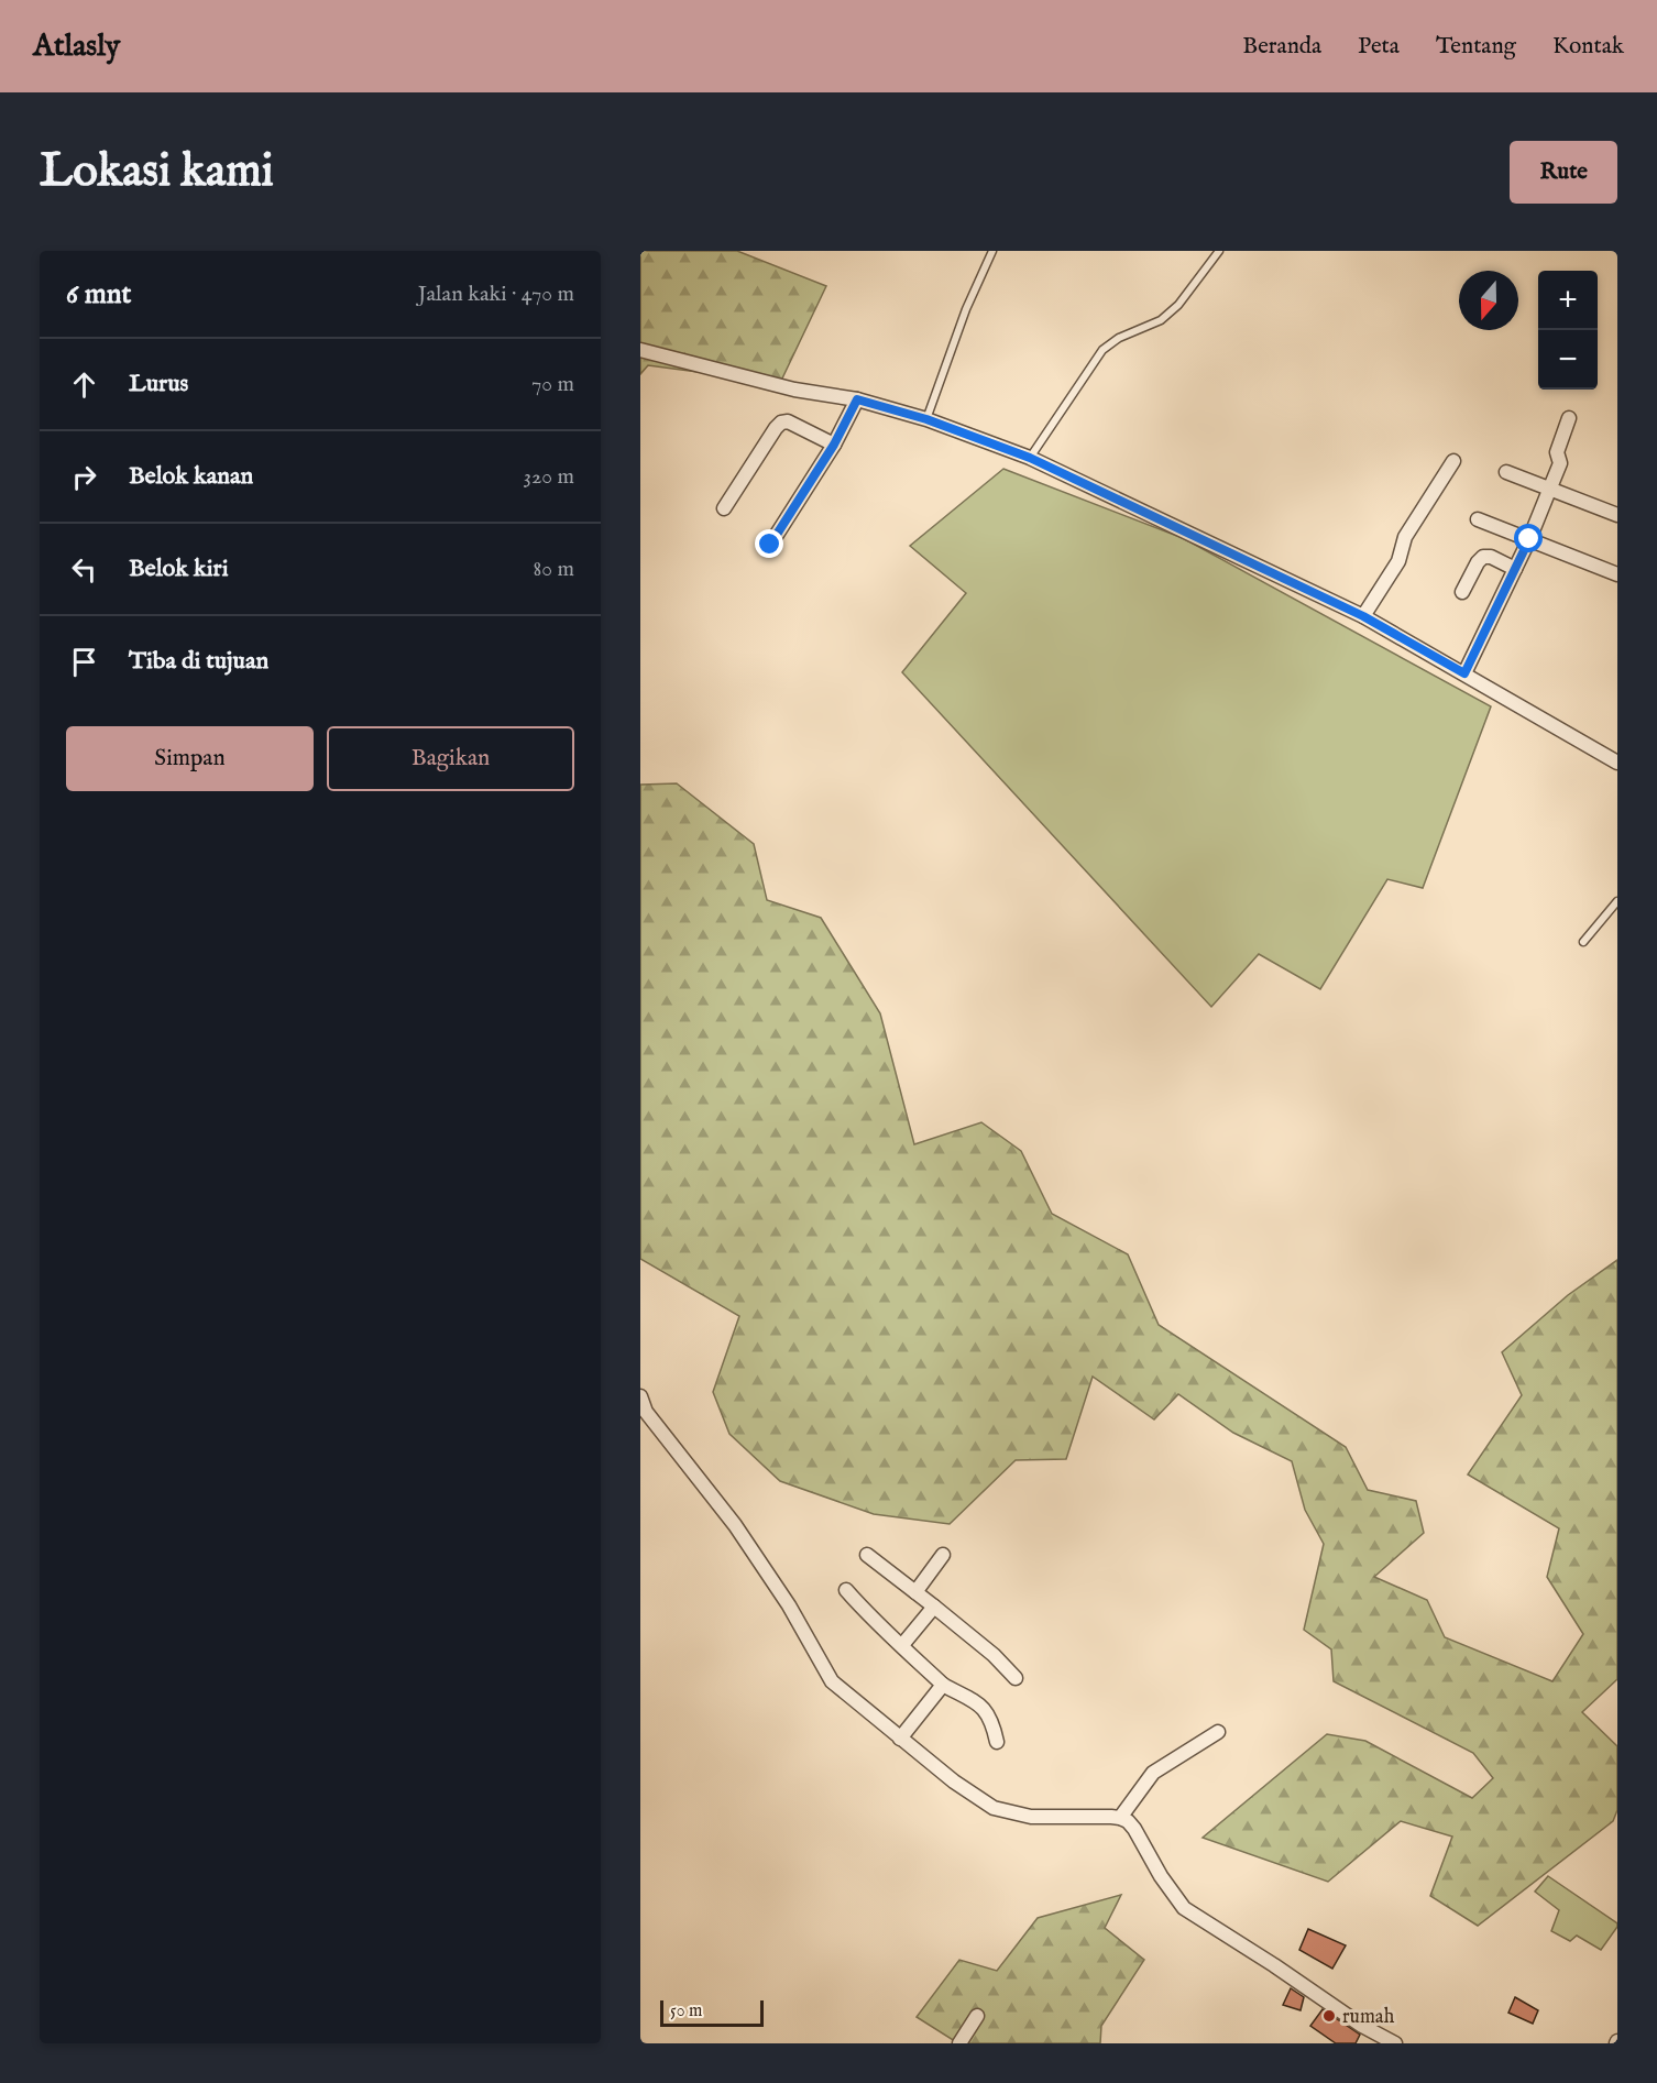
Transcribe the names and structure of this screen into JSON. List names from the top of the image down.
{
  "places": ["rumah"],
  "scale_bar": "50 m",
  "north": "bottom",
  "page": {
    "header": "Atlasly",
    "nav": [
      "Beranda",
      "Peta",
      "Tentang",
      "Kontak"
    ],
    "buttons": [
      "Rute",
      ["Simpan", "Bagikan"]
    ],
    "title": "Lokasi kami",
    "heading": ["6 mnt", "Jalan kaki · 470 m"],
    "map_buttons": ["+", "−"],
    "list": [
      ["Lurus", "70 m"],
      ["Belok kanan", "320 m"],
      ["Belok kiri", "80 m"],
      "Tiba di tujuan"
    ],
    "scale": "50 m"
  }
}
